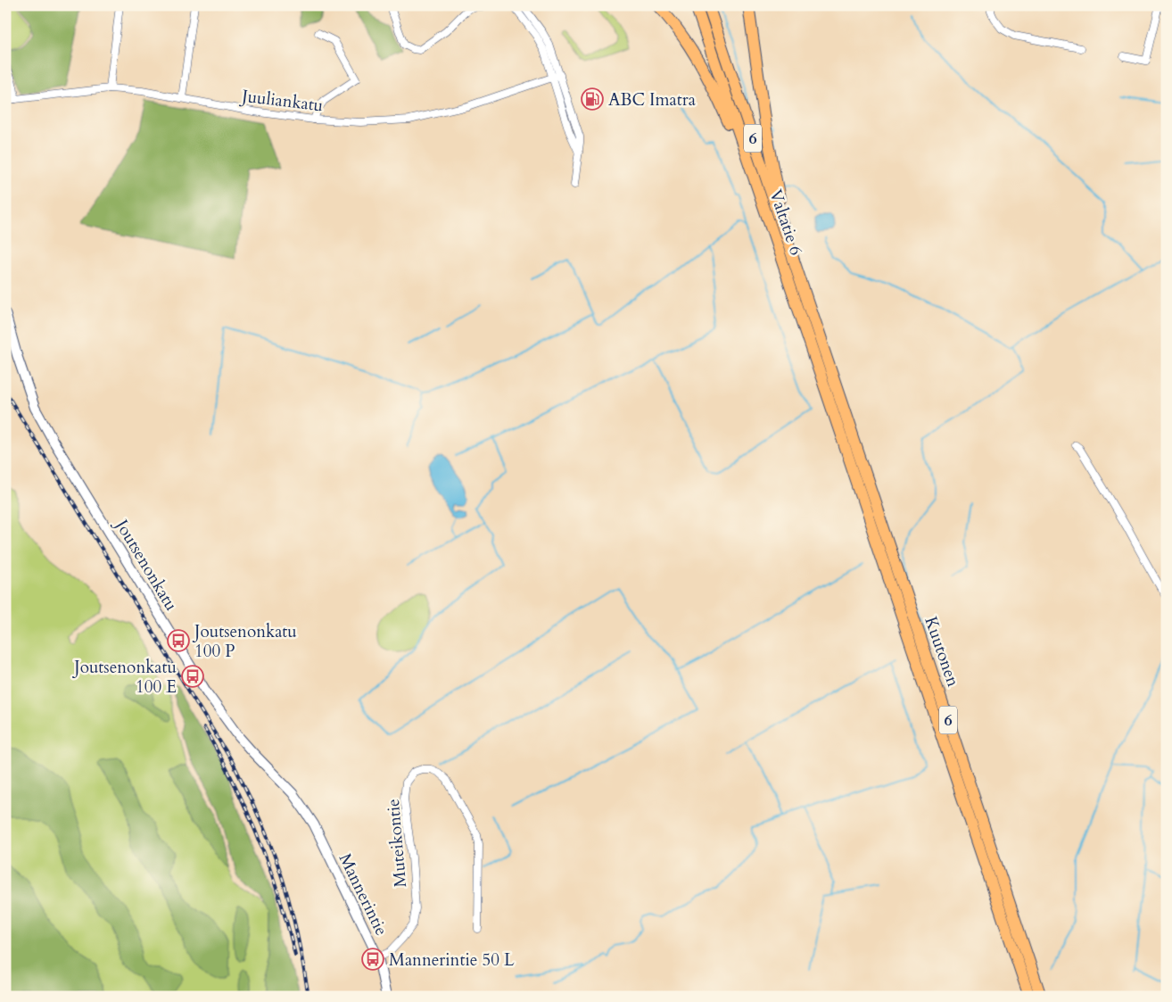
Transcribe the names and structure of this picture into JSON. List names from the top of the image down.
{
  "streets": {
    "highway": ["6", "Valtatie 6", "Kuutonen"],
    "street": [
      "Juuliankatu",
      "Joutsenonkatu",
      "Muteikontie",
      "Mannerintie"
    ]
  },
  "crossings": [
    ["Valtatie 6", "Kuutonen"],
    ["Joutsenonkatu", "Mannerintie"],
    ["Muteikontie", "Mannerintie"]
  ],
  "places": {
    "fuel station": ["ABC Imatra"],
    "bus stop": ["Joutsenonkatu 100 P", "Joutsenonkatu 100 E", "Mannerintie 50 L"]
  }
}
